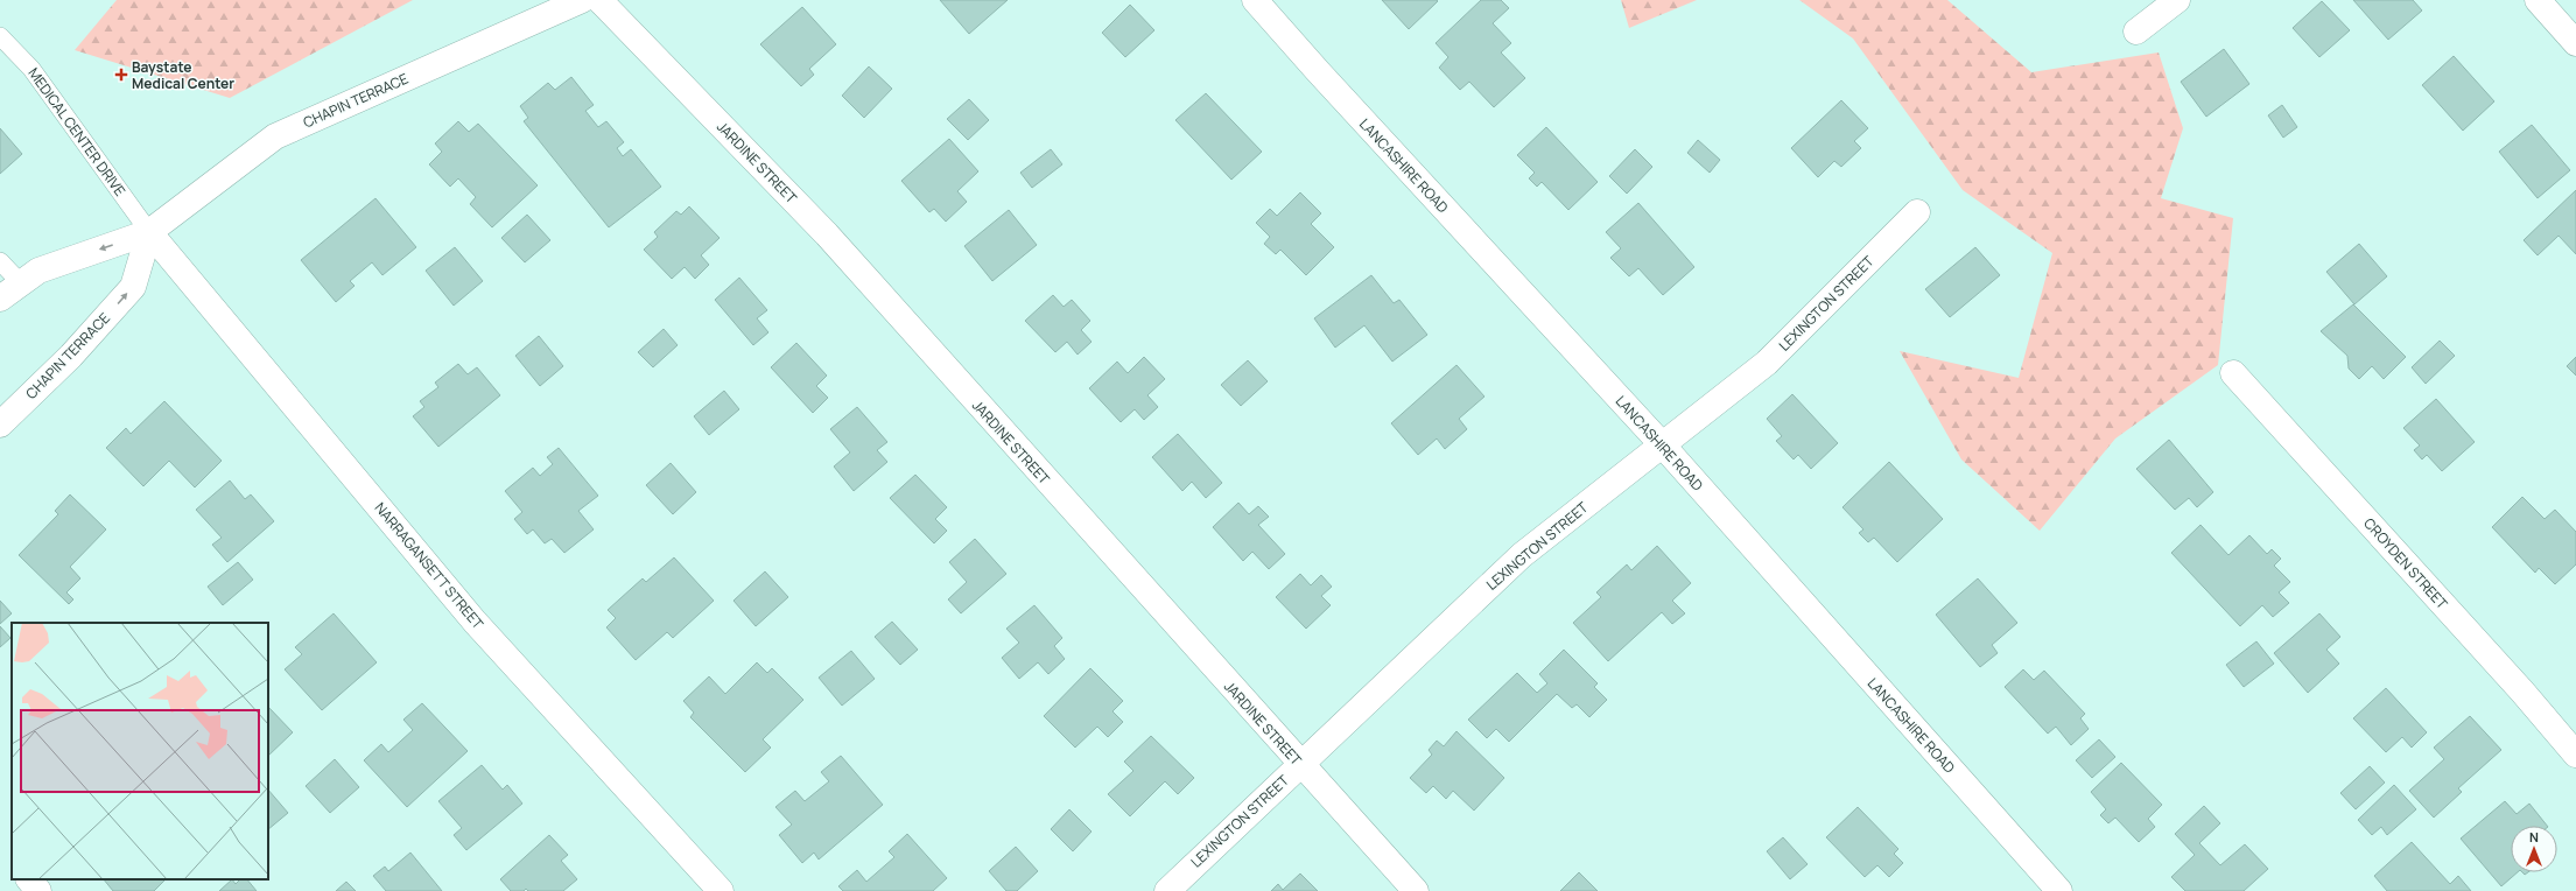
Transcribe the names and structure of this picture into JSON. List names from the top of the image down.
{
  "streets": {
    "street": [
      "CHAPIN TERRACE",
      "JARDINE STREET",
      "LANCASHIRE ROAD",
      "LEXINGTON STREET",
      "CROYDEN STREET",
      "NARRAGANSETT STREET"
    ],
    "lane": ["MEDICAL CENTER DRIVE"]
  },
  "crossings": [
    ["CHAPIN TERRACE", "MEDICAL CENTER DRIVE"],
    ["CHAPIN TERRACE", "NARRAGANSETT STREET"],
    ["MEDICAL CENTER DRIVE", "NARRAGANSETT STREET"],
    ["JARDINE STREET", "LEXINGTON STREET"],
    ["LANCASHIRE ROAD", "LEXINGTON STREET"]
  ],
  "places": {
    "health": ["Baystate Medical Center"]
  },
  "north": "top"
}
